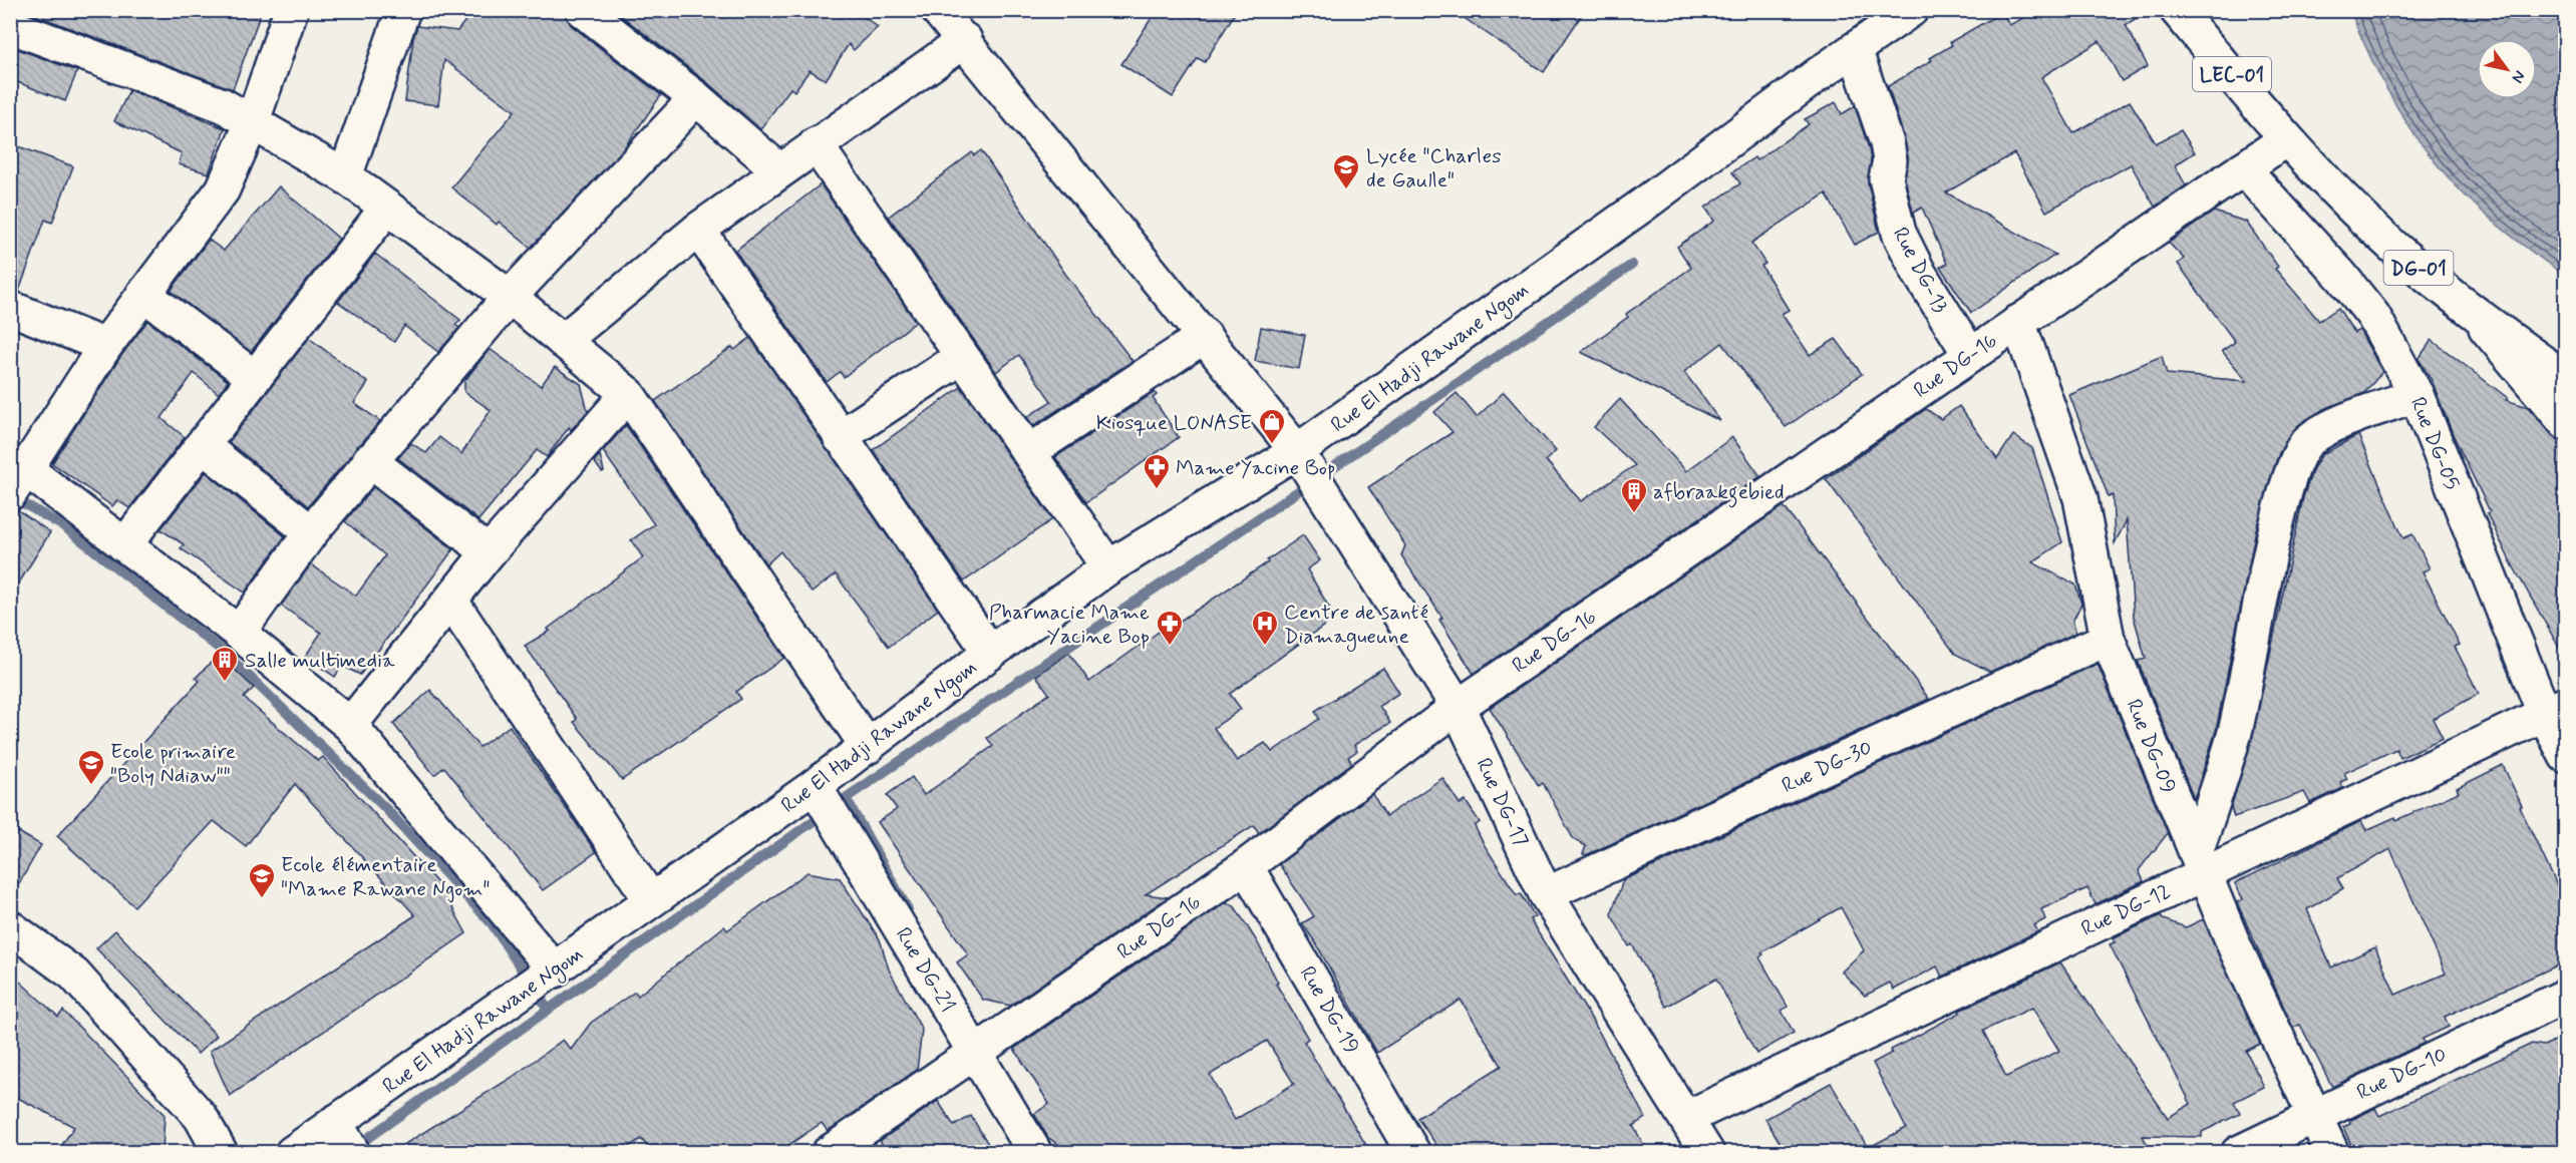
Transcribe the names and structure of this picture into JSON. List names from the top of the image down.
{
  "streets": {
    "main road": [
      "LEC-01",
      "DG-01",
      "Rue DG-13",
      "Rue El Hadji Rawane Ngom",
      "Rue DG-16",
      "Rue DG-05",
      "Rue DG-09",
      "Rue DG-30",
      "Rue DG-17",
      "Rue DG-12",
      "Rue DG-21",
      "Rue DG-19",
      "Rue DG-10"
    ]
  },
  "crossings": [
    ["LEC-01", "DG-01"],
    ["LEC-01", "Rue DG-16"],
    ["DG-01", "Rue DG-16"],
    ["Rue DG-13", "Rue El Hadji Rawane Ngom"],
    ["Rue DG-13", "Rue DG-16"],
    ["Rue El Hadji Rawane Ngom", "Rue DG-17"],
    ["Rue El Hadji Rawane Ngom", "Rue DG-21"],
    ["Rue DG-16", "Rue DG-05"],
    ["Rue DG-16", "Rue DG-09"],
    ["Rue DG-16", "Rue DG-17"],
    ["Rue DG-16", "Rue DG-21"],
    ["Rue DG-16", "Rue DG-19"],
    ["Rue DG-05", "Rue DG-12"],
    ["Rue DG-09", "Rue DG-30"],
    ["Rue DG-09", "Rue DG-12"],
    ["Rue DG-09", "Rue DG-10"],
    ["Rue DG-30", "Rue DG-17"],
    ["Rue DG-17", "Rue DG-12"]
  ],
  "places": {
    "school or university": ["Lycée \"Charles de Gaulle\"", "Ecole primaire \"Boly Ndiaw\"\"", "Ecole élémentaire \"Mame Rawane Ngom\""],
    "shop": ["Kiosque LONASE"],
    "pharmacy": ["Mame Yacine Bop", "Pharmacie Mame Yacine Bop"],
    "building": ["afbraakgebied", "Salle multimedia"],
    "hospital": ["Centre de santé Diamagueune"]
  },
  "north": "bottom right"
}
